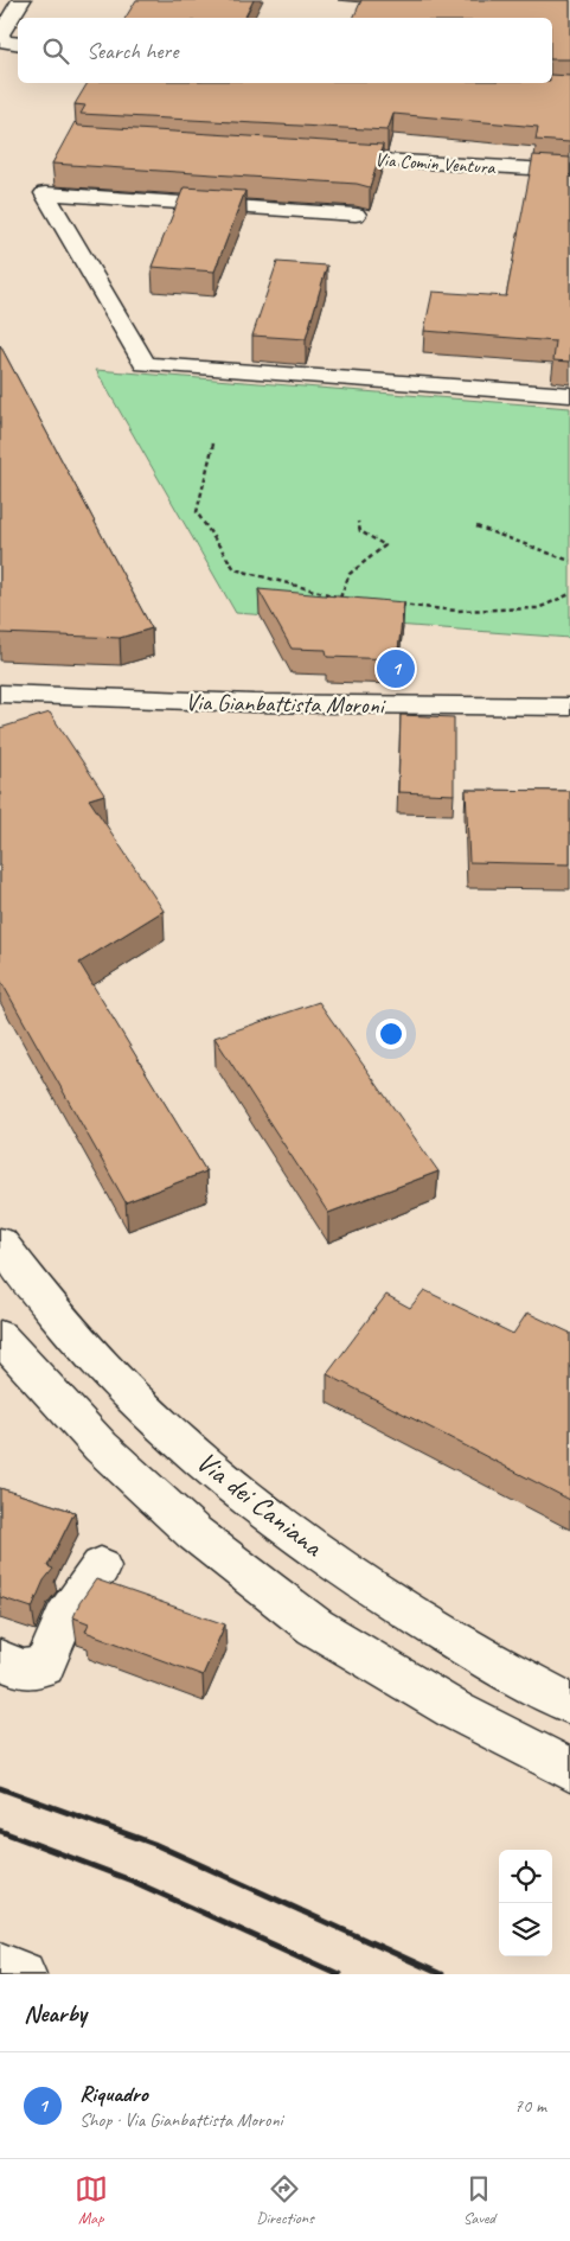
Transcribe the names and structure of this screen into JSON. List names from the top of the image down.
{
  "streets": {
    "street": ["Via Comin Ventura", "Via Gianbattista Moroni", "Via dei Caniana"]
  },
  "page": {
    "search": "Search here",
    "pins": "1",
    "heading": "Nearby",
    "list": [
      {
        "mark": "1",
        "name": "Riquadro",
        "note": "Shop · Via Gianbattista Moroni",
        "value": "70 m"
      }
    ],
    "nav": ["Map", "Directions", "Saved"]
  }
}
